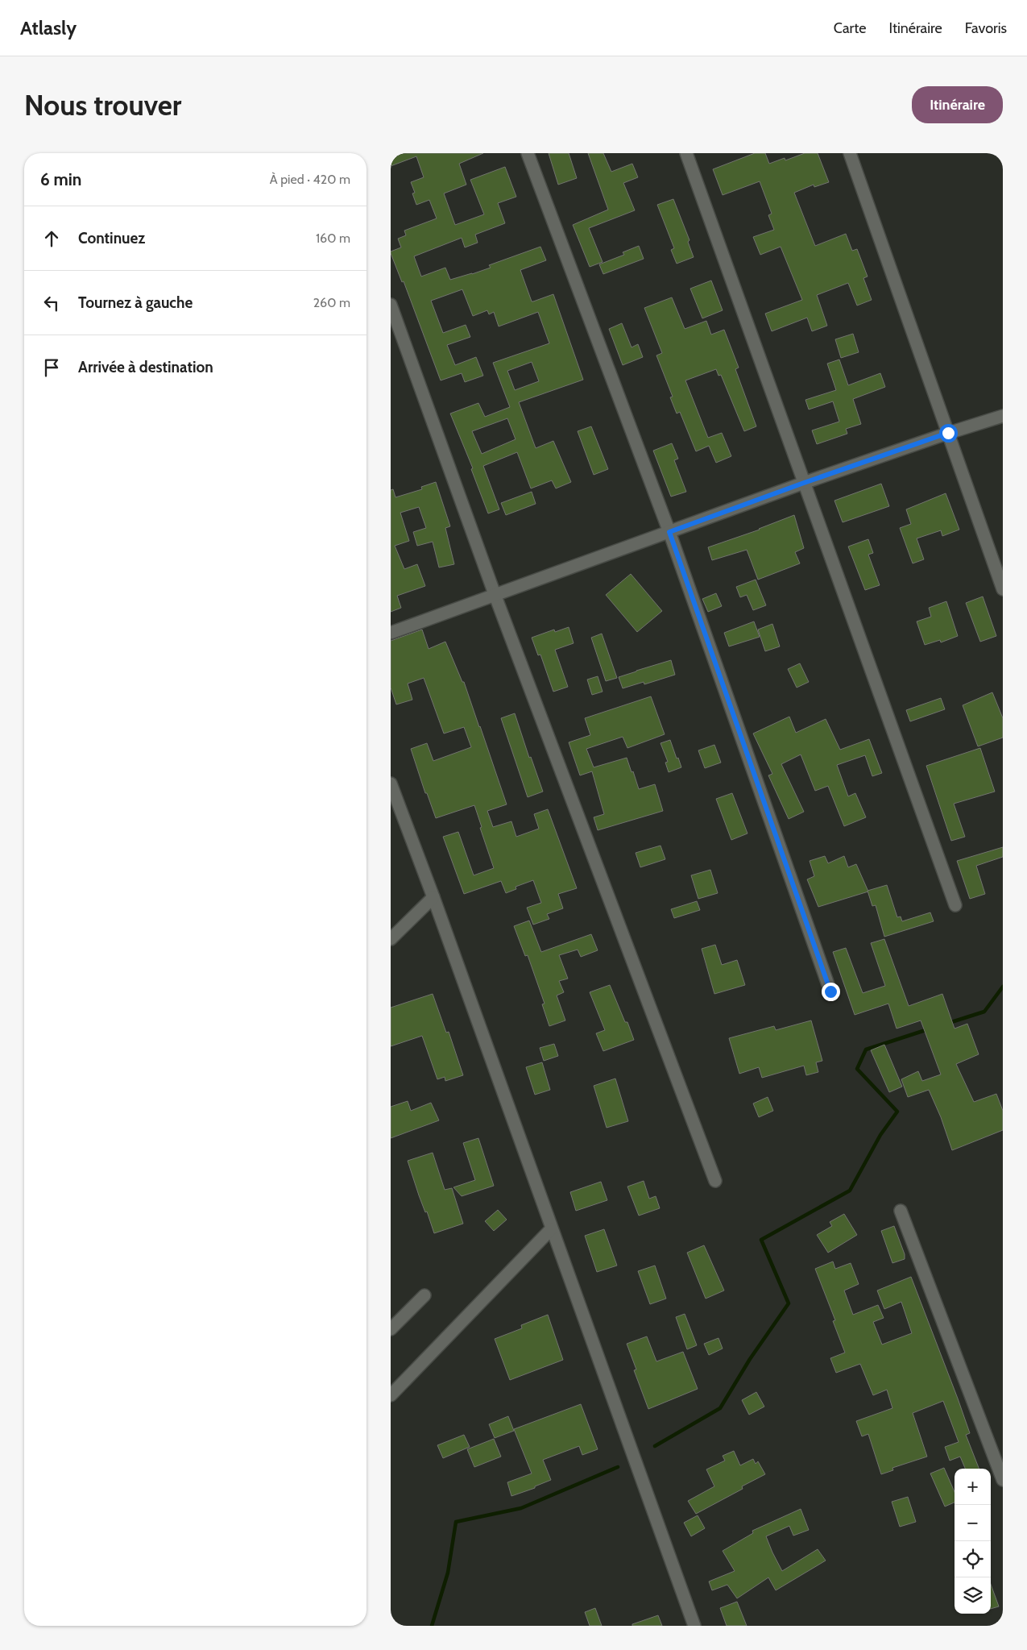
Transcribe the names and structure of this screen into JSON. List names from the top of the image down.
{
  "page": {
    "header": "Atlasly",
    "nav": ["Carte", "Itinéraire", "Favoris"],
    "buttons": "Itinéraire",
    "title": "Nous trouver",
    "heading": ["6 min", "À pied · 420 m"],
    "list": [
      ["Continuez", "160 m"],
      ["Tournez à gauche", "260 m"],
      "Arrivée à destination"
    ],
    "map_buttons": ["+", "−"]
  }
}
